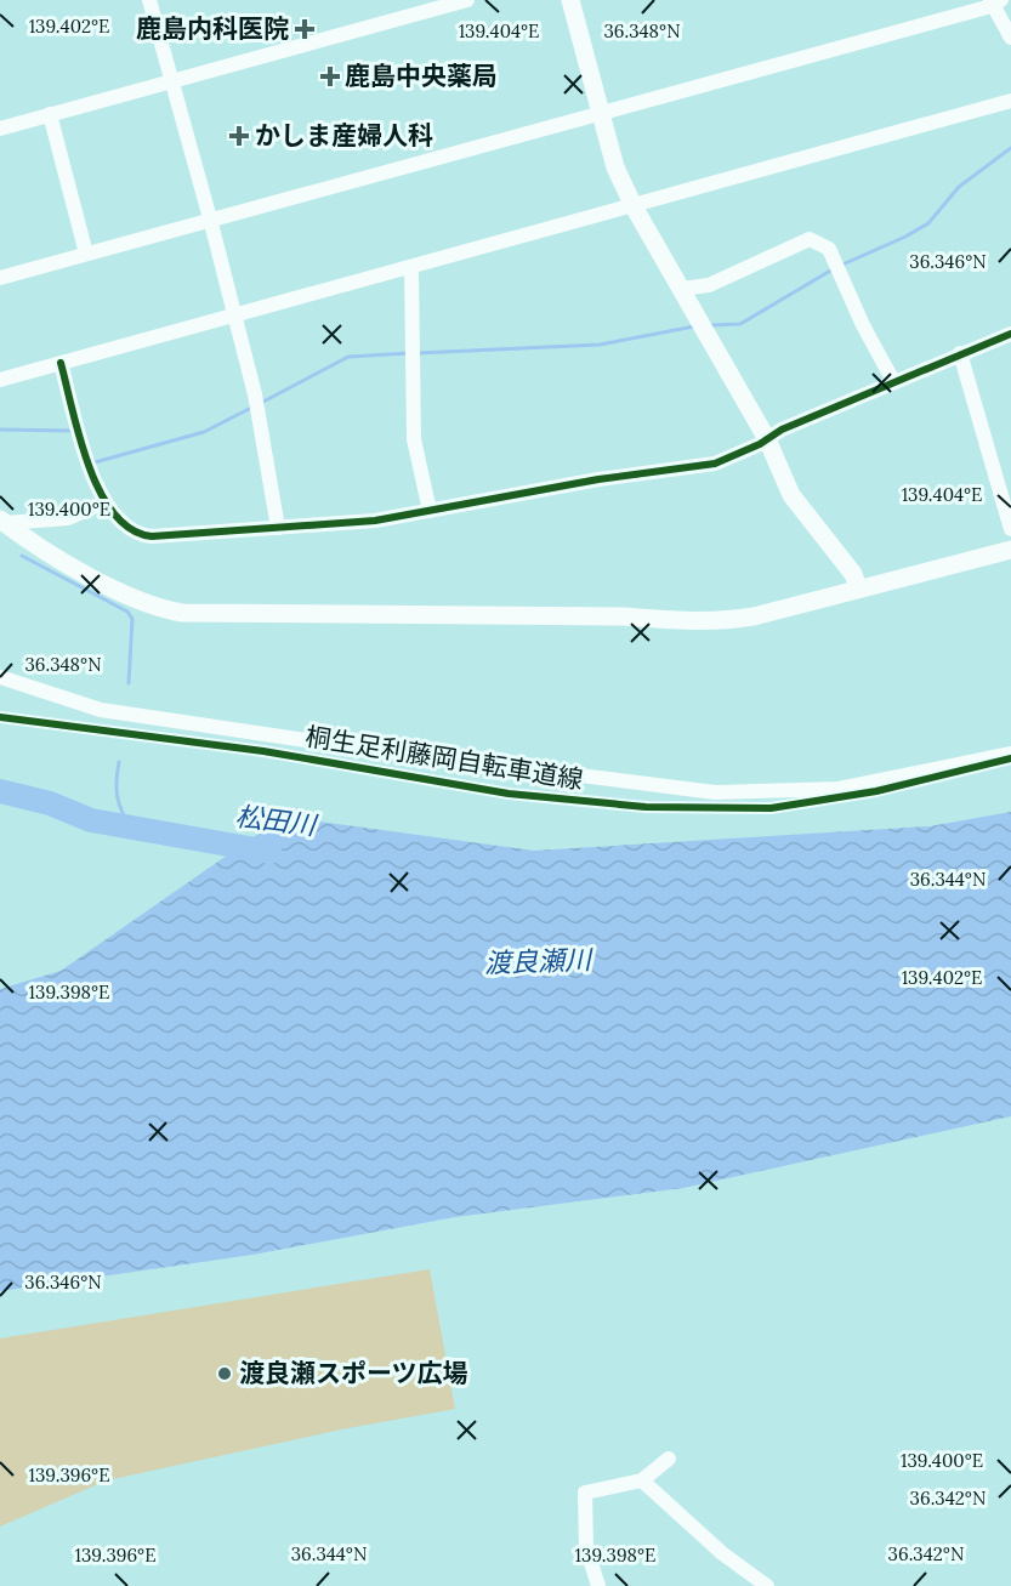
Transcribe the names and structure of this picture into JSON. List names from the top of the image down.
{
  "streets": {
    "cycle path": ["桐生足利藤岡自転車道線"]
  },
  "water": ["松田川", "渡良瀬川"],
  "places": {
    "health": ["鹿島内科医院", "鹿島中央薬局", "かしま産婦人科"],
    "other": ["渡良瀬スポーツ広場"]
  },
  "coordinates": [
    "139.402°E",
    "139.404°E",
    "36.348°N",
    "36.346°N",
    "139.400°E",
    "36.344°N",
    "139.398°E",
    "139.396°E",
    "36.342°N"
  ]
}
